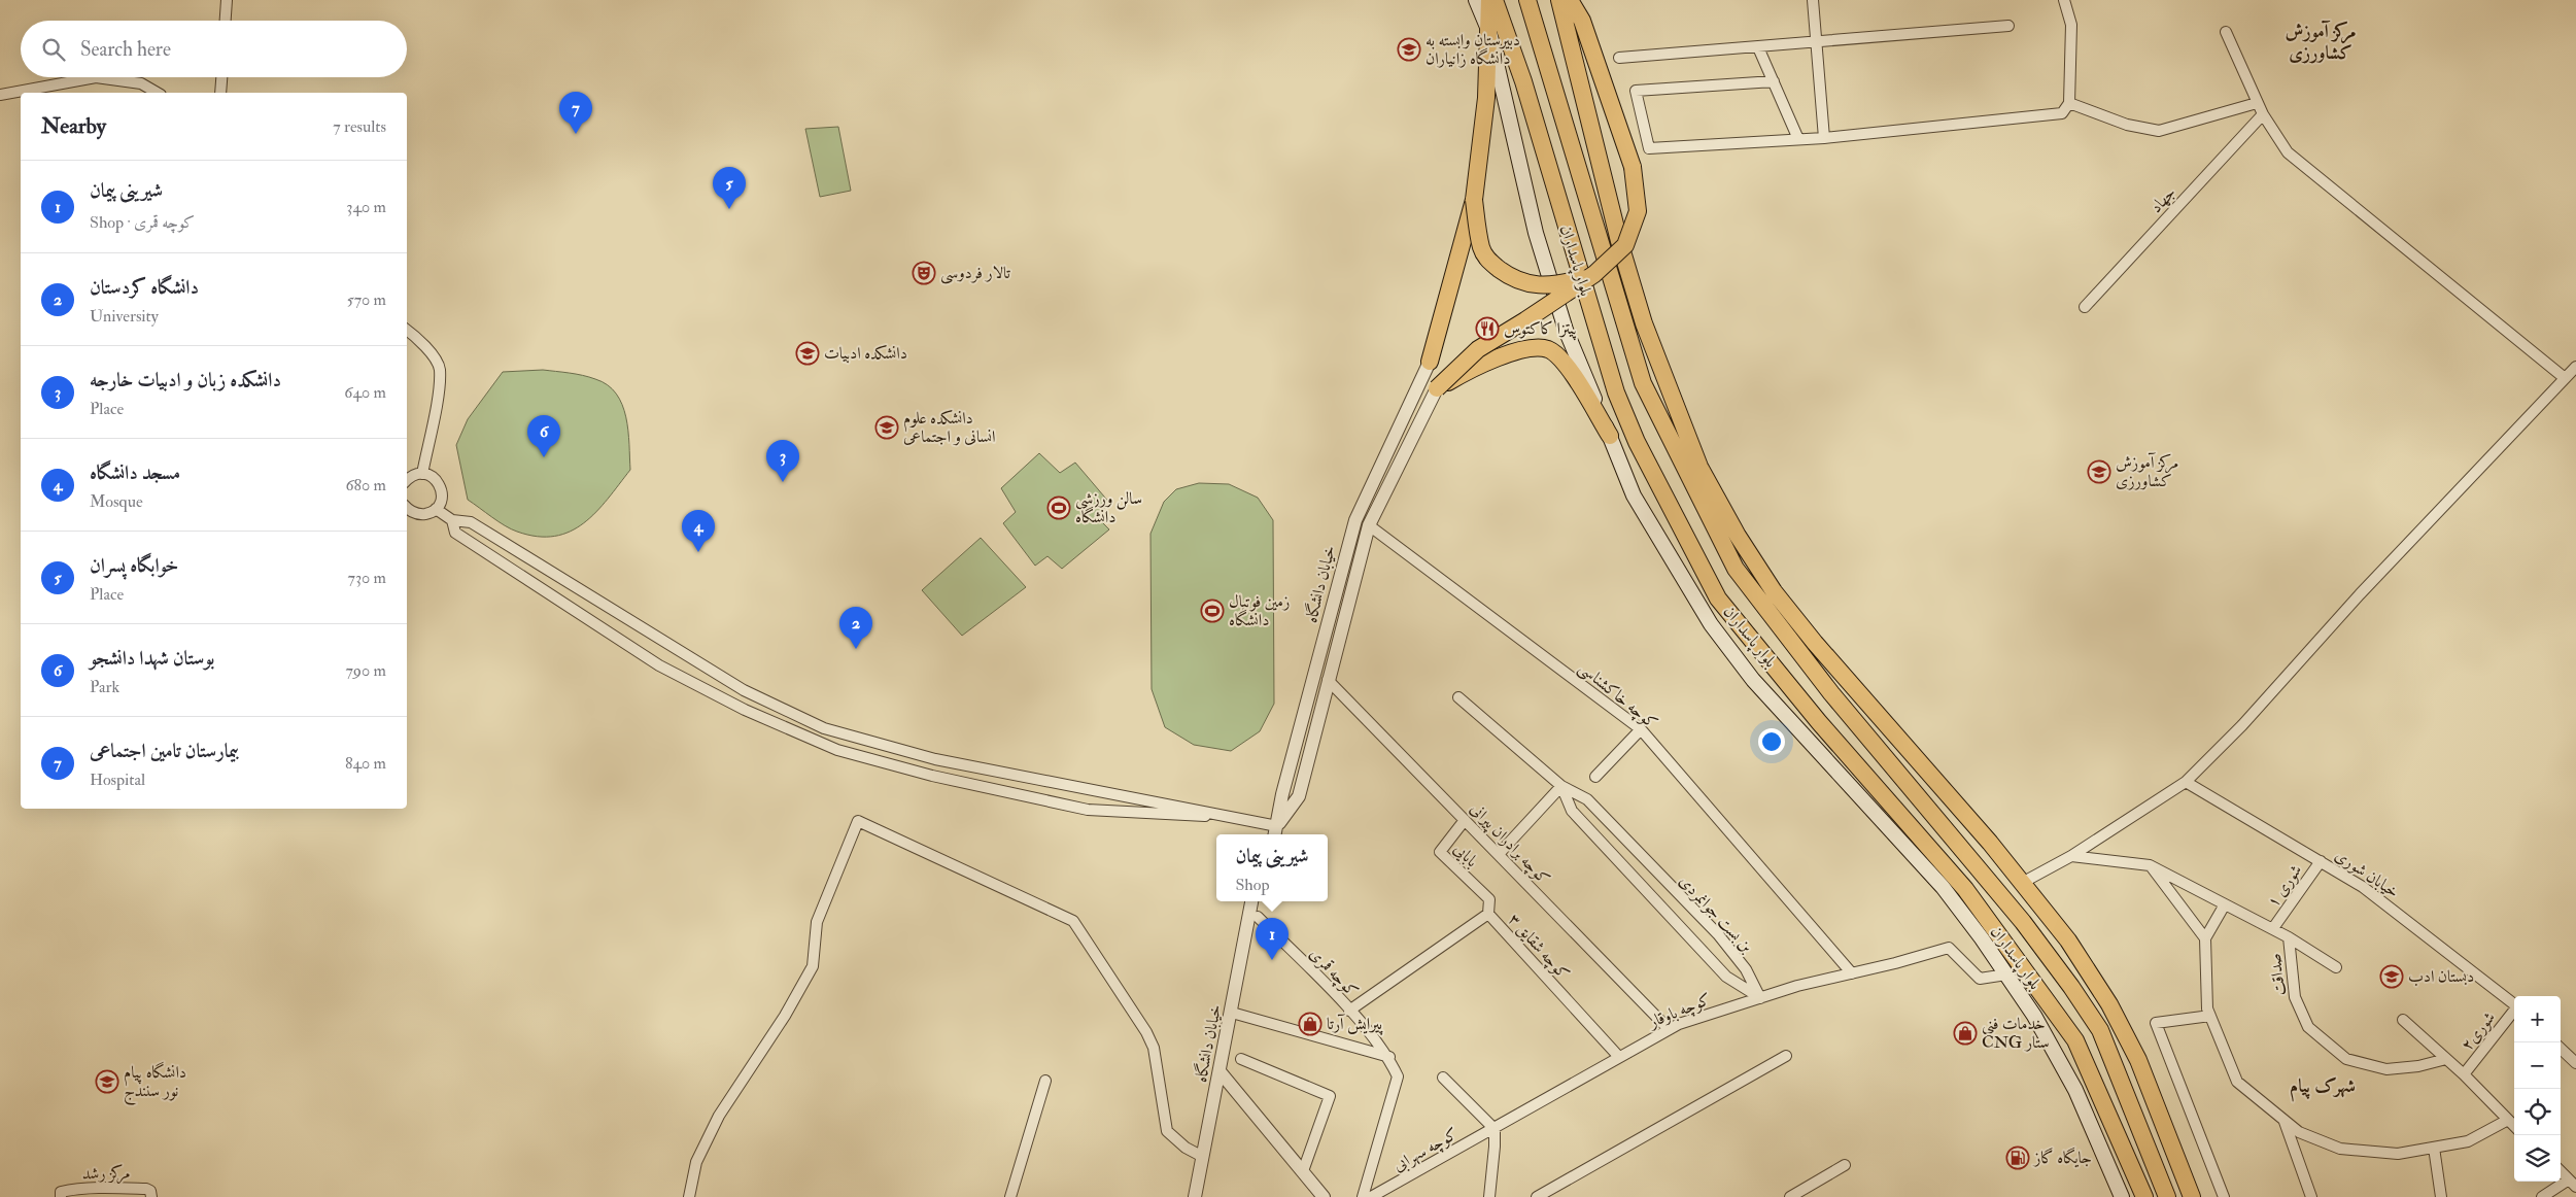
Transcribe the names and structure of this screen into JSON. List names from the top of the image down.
{
  "streets": {
    "main road": ["بلوار پاسداران"],
    "street": [
      "جهاد",
      "خیابان دانشگاه",
      "کوچه خاکشناسی",
      "کوچه برادران پیرانی",
      "بابایی",
      "خیابان شوری",
      "شوری ۱",
      "بن بست جوانمردی",
      "کوچه شقایق ۳",
      "کوچه قمری",
      "صداقت",
      "کوچه باوقار",
      "شوری۲",
      "کوچه سهرابی",
      "مرکز رشد"
    ]
  },
  "crossings": [
    ["خیابان دانشگاه", "کوچه خاکشناسی"],
    ["خیابان دانشگاه", "کوچه برادران پیرانی"],
    ["کوچه خاکشناسی", "کوچه باوقار"],
    ["کوچه برادران پیرانی", "بابایی"],
    ["کوچه برادران پیرانی", "کوچه باوقار"],
    ["بابایی", "کوچه شقایق ۳"],
    ["خیابان شوری", "شوری ۱"],
    ["شوری ۱", "صداقت"],
    ["بن بست جوانمردی", "کوچه باوقار"],
    ["کوچه شقایق ۳", "کوچه قمری"],
    ["کوچه شقایق ۳", "کوچه باوقار"],
    ["کوچه باوقار", "کوچه سهرابی"]
  ],
  "districts": ["مرکز آموزش کشاورزی", "شهرک پیام"],
  "places": {
    "school or university": [
      "دبیرستان وابسته به دانشگاه زانیاران",
      "دانشکده ادبیات",
      "دانشکده علوم انسانی و اجتماعی",
      "مرکز آموزش کشاورزی",
      "دبستان ادب",
      "دانشگاه پیام نور سنندج"
    ],
    "theatre": ["تالار فردوسی"],
    "restaurant": ["پیتزا کاکتوس"],
    "sports": ["سالن ورزشی دانشگاه", "زمین فوتبال دانشگاه"],
    "shop": ["پیرایش آرتا", "خدمات فنی‌ CNG ستار"],
    "fuel station": ["جایگاه گاز"]
  },
  "page": {
    "search": "Search here",
    "pins": [
      "7",
      "5",
      "6",
      "3",
      "4",
      "2",
      "1"
    ],
    "heading": ["Nearby", "7 results"],
    "list": [
      {
        "mark": "1",
        "name": "شیرینی پیمان",
        "note": "Shop · کوچه قمری",
        "value": "340 m"
      },
      {
        "mark": "2",
        "name": "دانشگاه کردستان",
        "note": "University",
        "value": "570 m"
      },
      {
        "mark": "3",
        "name": "دانشکده زبان و ادبیات خارجه",
        "note": "Place",
        "value": "640 m"
      },
      {
        "mark": "4",
        "name": "مسجد دانشگاه",
        "note": "Mosque",
        "value": "680 m"
      },
      {
        "mark": "5",
        "name": "خوابگاه پسران",
        "note": "Place",
        "value": "730 m"
      },
      {
        "mark": "6",
        "name": "بوستان شهدا دانشجو",
        "note": "Park",
        "value": "790 m"
      },
      {
        "mark": "7",
        "name": "بیمارستان تامین اجتماعی",
        "note": "Hospital",
        "value": "840 m"
      }
    ],
    "popup": ["شیرینی پیمان", "Shop"],
    "map_buttons": ["+", "−"]
  }
}
